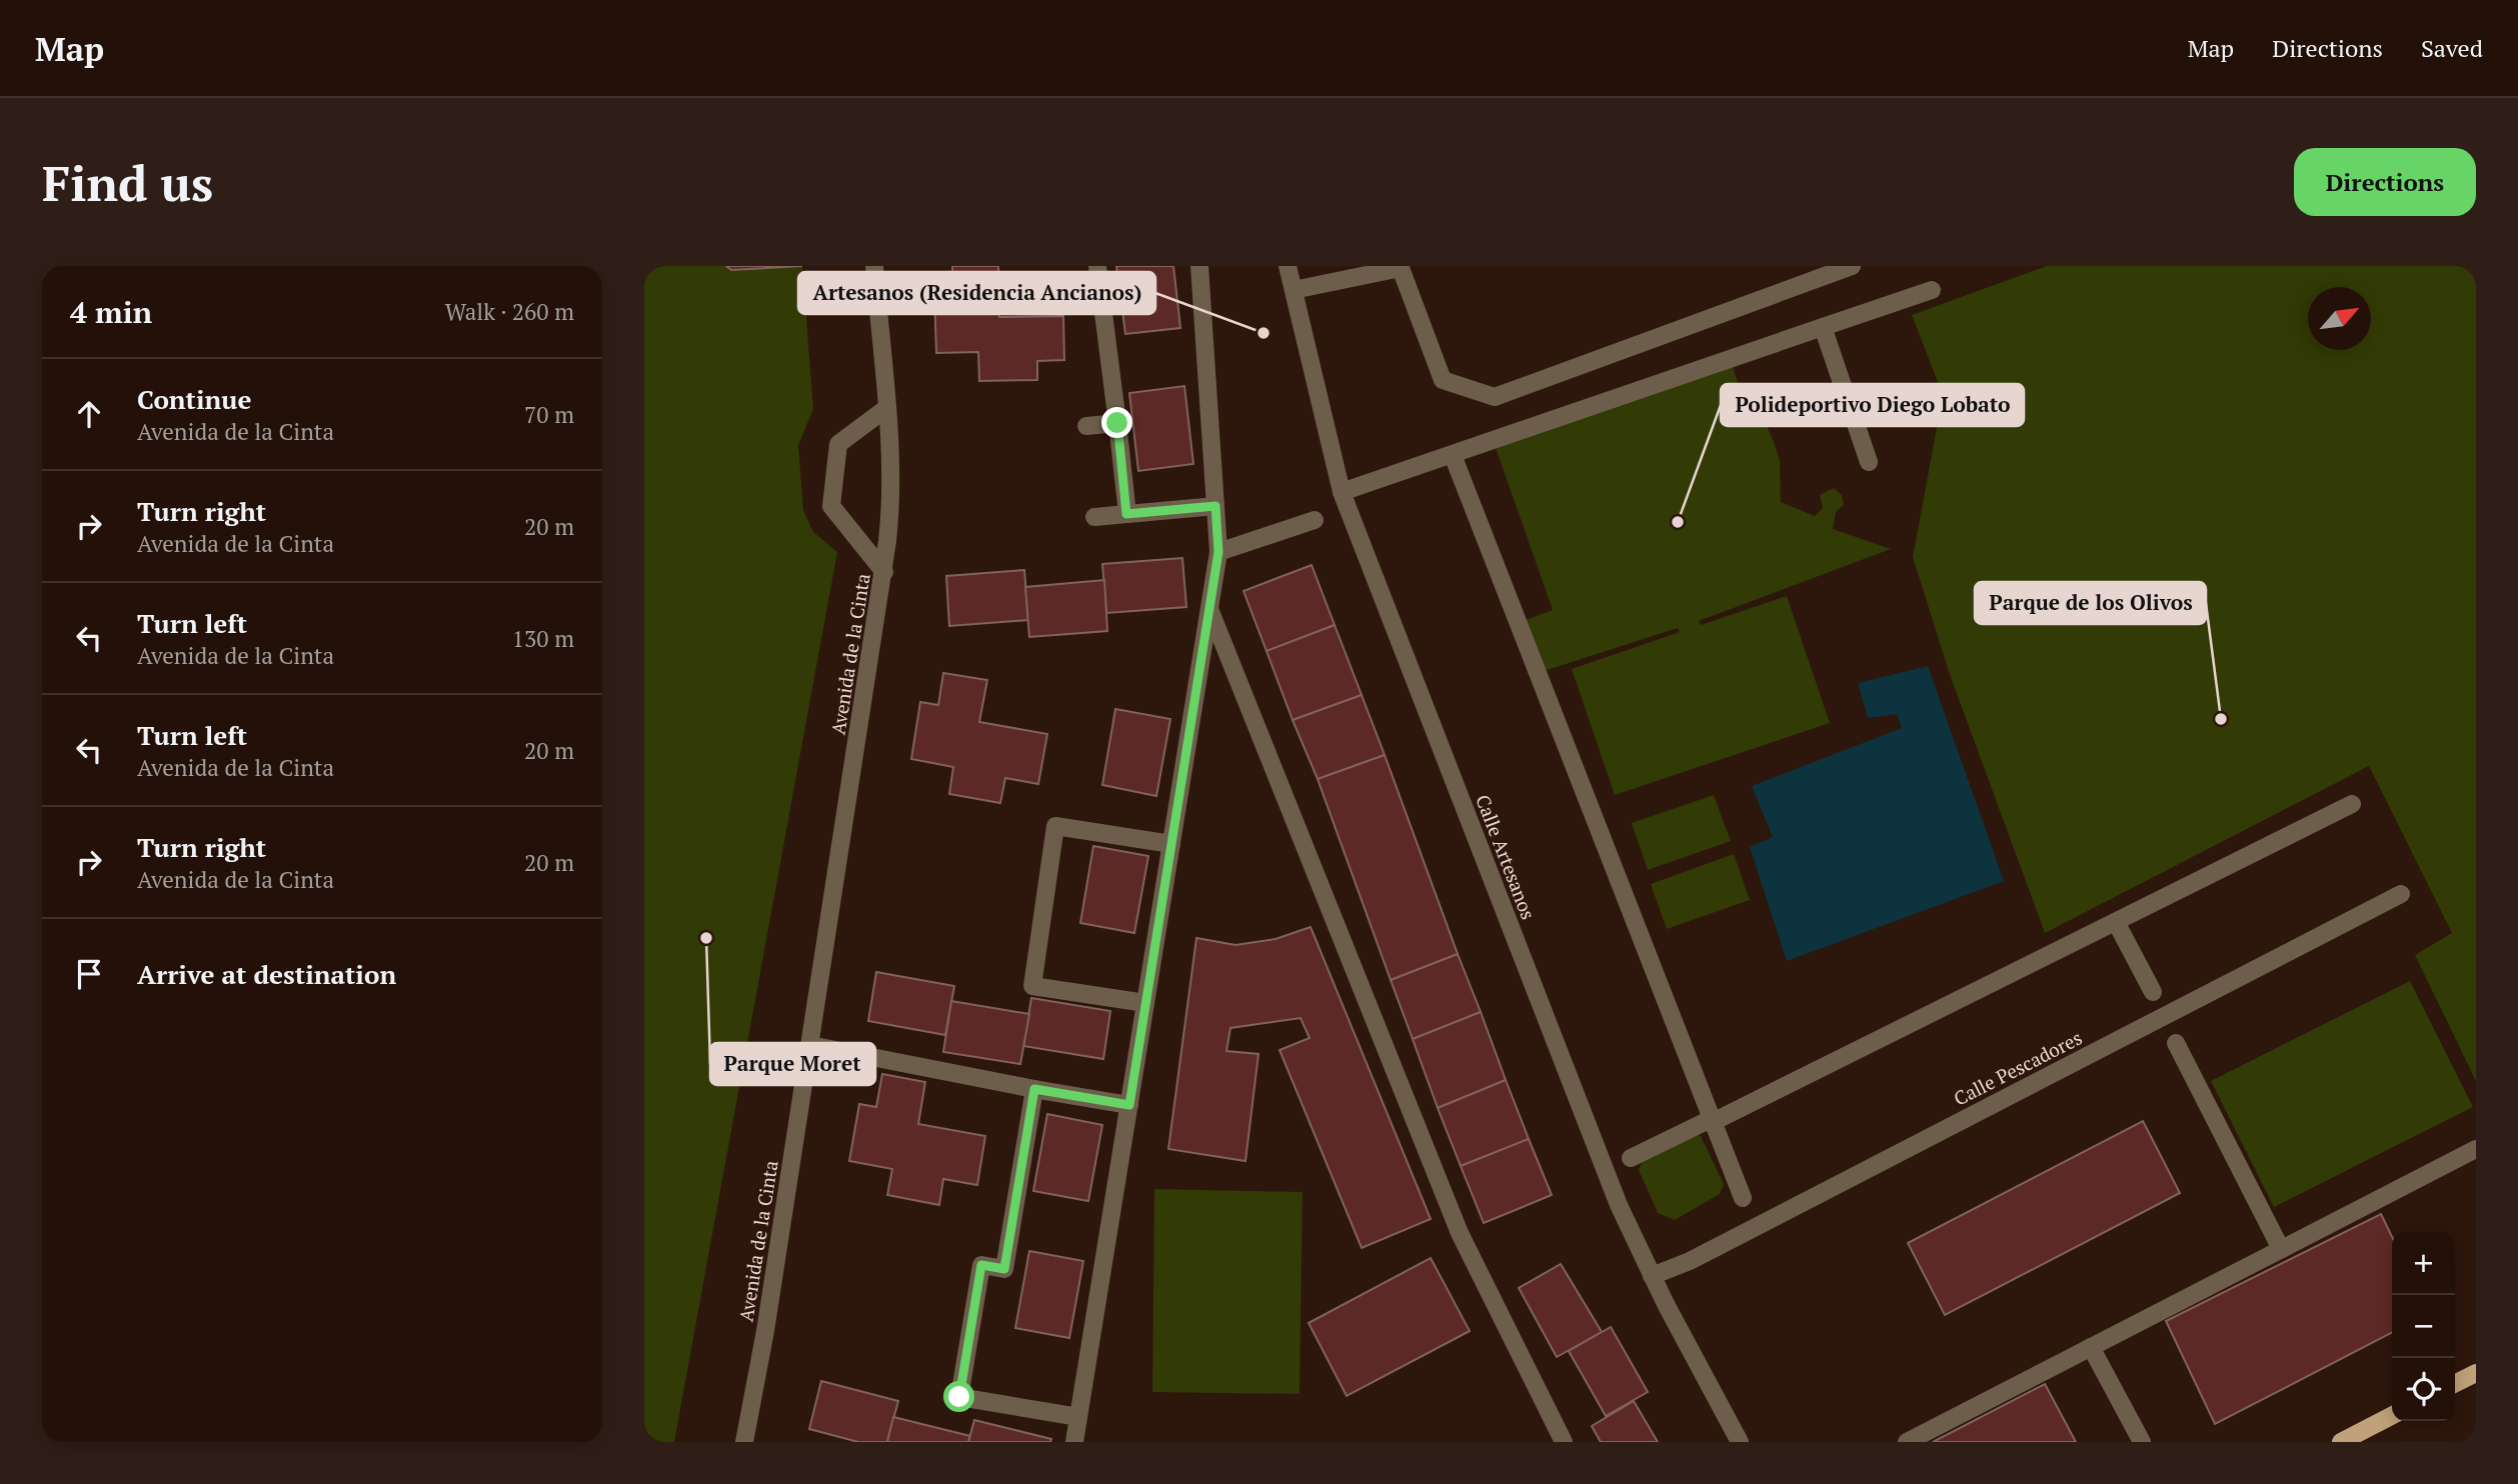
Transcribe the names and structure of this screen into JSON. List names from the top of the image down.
{
  "streets": {
    "street": ["Avenida de la Cinta", "Calle Artesanos", "Calle Pescadores"]
  },
  "crossings": [
    ["Calle Artesanos", "Calle Pescadores"]
  ],
  "places": [
    "Artesanos (Residencia Ancianos)",
    "Polideportivo Diego Lobato",
    "Parque de los Olivos",
    "Parque Moret"
  ],
  "north": "top right",
  "page": {
    "header": "Map",
    "nav": ["Map", "Directions", "Saved"],
    "buttons": "Directions",
    "title": "Find us",
    "heading": ["4 min", "Walk · 260 m"],
    "list": [
      ["Continue", "Avenida de la Cinta", "70 m"],
      ["Turn right", "Avenida de la Cinta", "20 m"],
      ["Turn left", "Avenida de la Cinta", "130 m"],
      ["Turn left", "Avenida de la Cinta", "20 m"],
      ["Turn right", "Avenida de la Cinta", "20 m"],
      "Arrive at destination"
    ],
    "map_buttons": ["+", "−"]
  }
}
